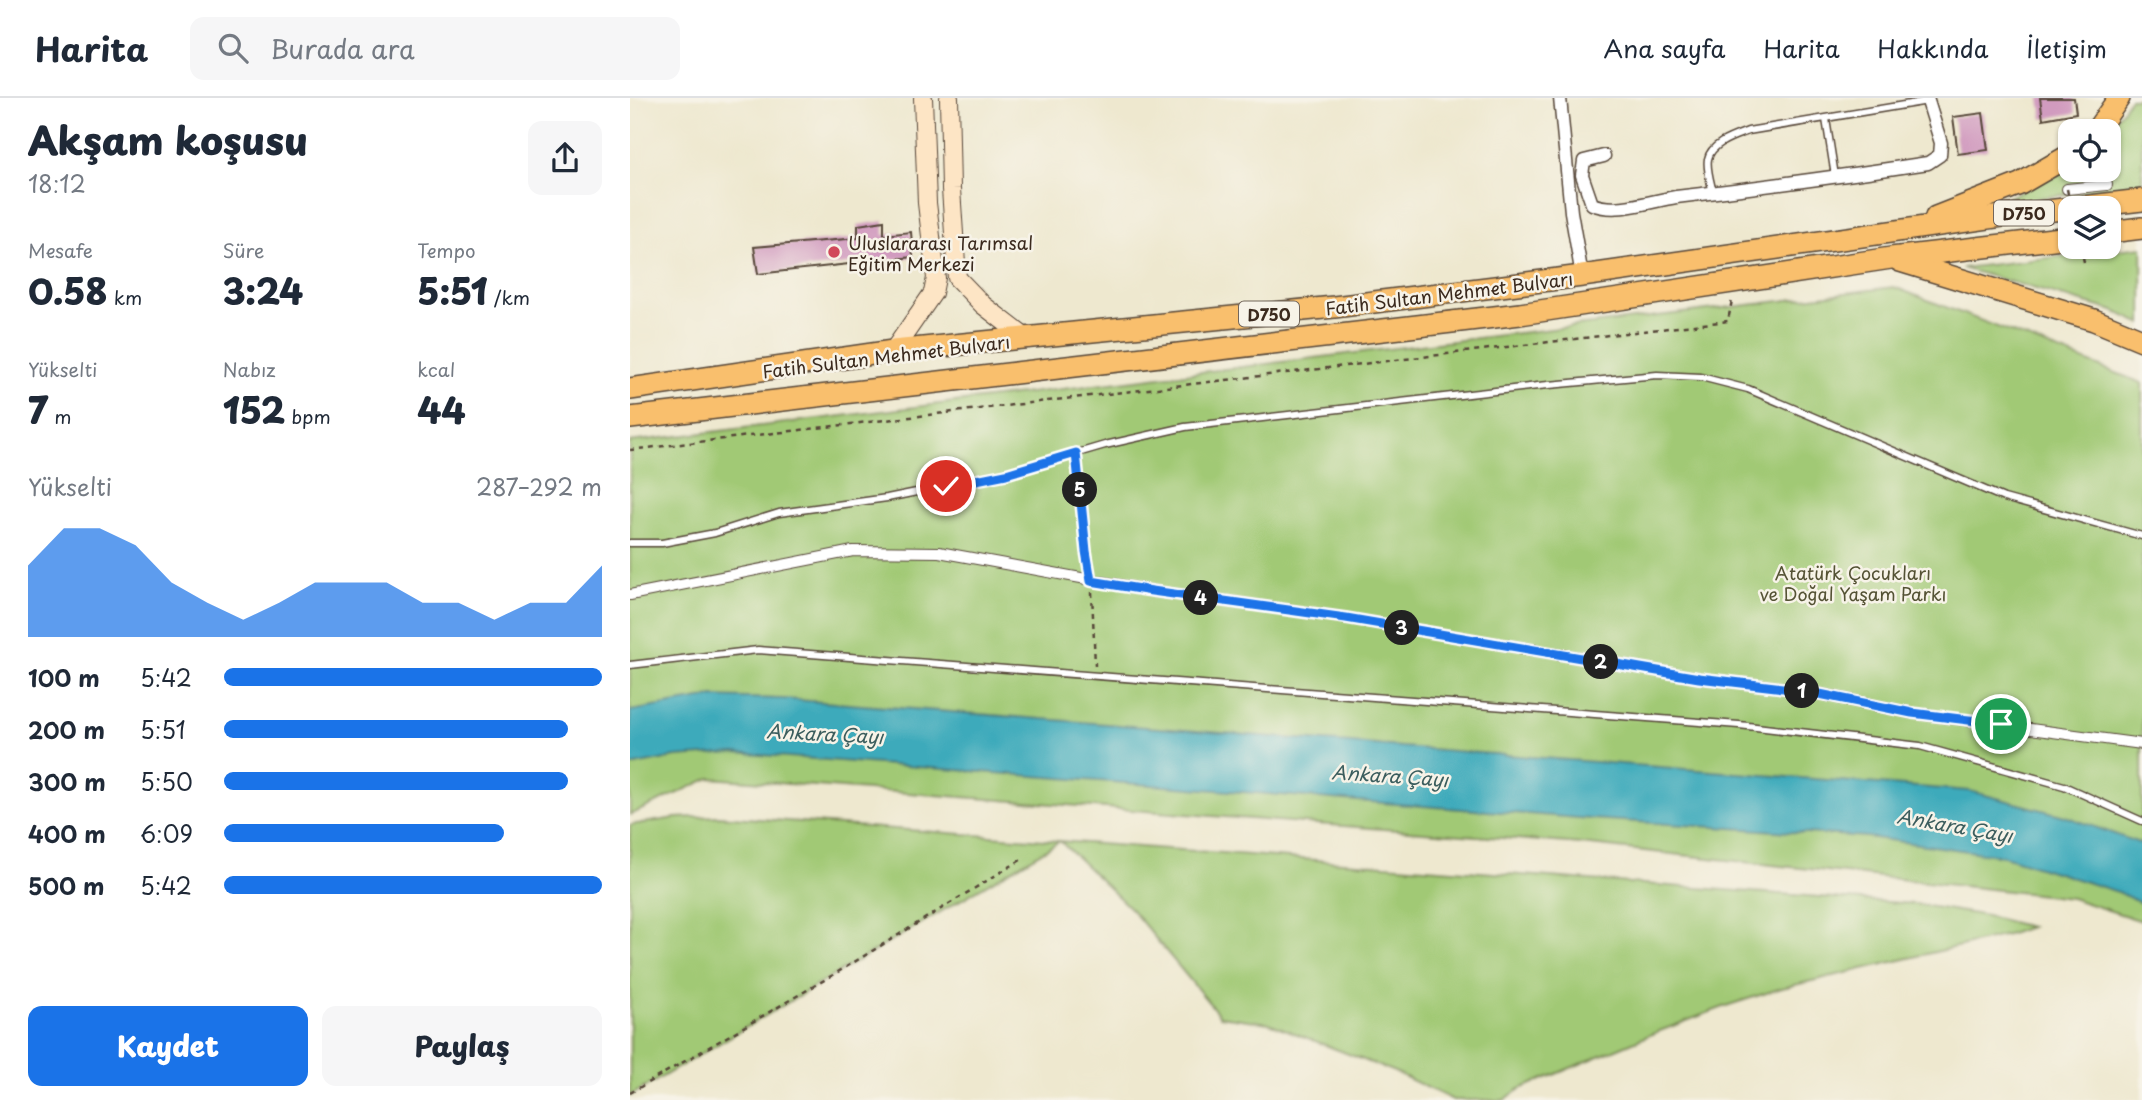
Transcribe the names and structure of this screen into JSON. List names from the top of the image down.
{
  "streets": {
    "highway": ["D750", "Fatih Sultan Mehmet Bulvarı"]
  },
  "water": ["Ankara Çayı"],
  "parks": ["Atatürk Çocukları ve Doğal Yaşam Parkı"],
  "places": ["Uluslararası Tarımsal Eğitim Merkezi"],
  "page": {
    "header": "Harita",
    "search": "Burada ara",
    "nav": [
      "Ana sayfa",
      "Harita",
      "Hakkında",
      "İletişim"
    ],
    "heading": ["Akşam koşusu", "18:12"],
    "stats": [
      ["Mesafe", "0.58 km"],
      ["Süre", "3:24"],
      ["Tempo", "5:51 /km"],
      ["Yükselti", "7 m"],
      ["Nabız", "152 bpm"],
      ["kcal", "44"]
    ],
    "chart": ["Yükselti", "287–292 m"],
    "pins": [
      "5",
      "4",
      "3",
      "2",
      "1"
    ],
    "list": [
      {
        "name": "100 m",
        "note": "5:42"
      },
      {
        "name": "200 m",
        "note": "5:51"
      },
      {
        "name": "300 m",
        "note": "5:50"
      },
      {
        "name": "400 m",
        "note": "6:09"
      },
      {
        "name": "500 m",
        "note": "5:42"
      }
    ],
    "buttons": ["Kaydet", "Paylaş"]
  }
}
